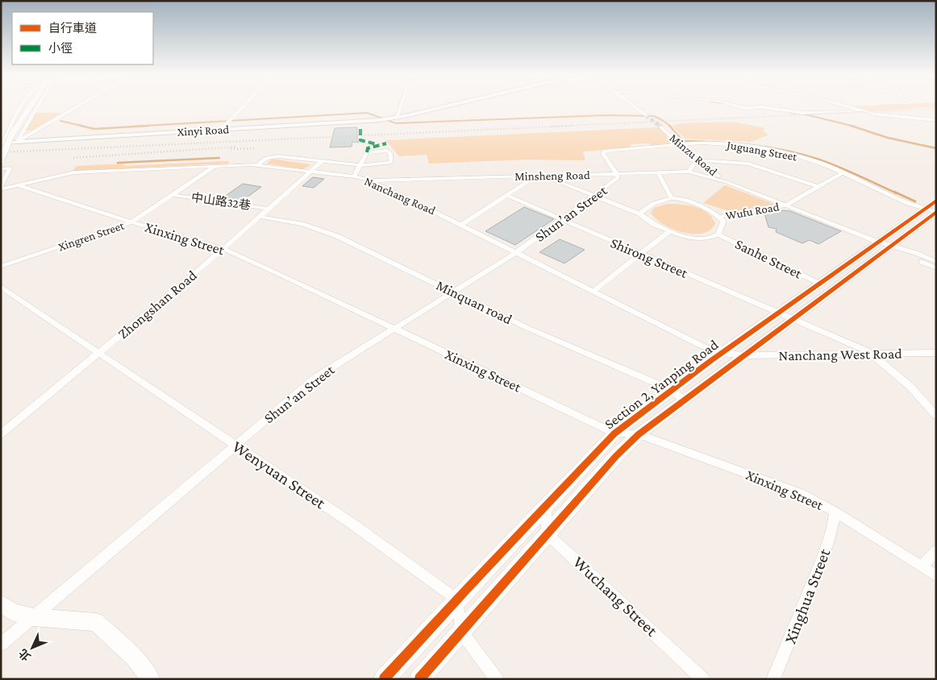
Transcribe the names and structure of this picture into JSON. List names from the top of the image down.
{
  "streets": {
    "main road": ["Section 2, Yanping Road"],
    "street": [
      "Xinyi Road",
      "Juguang Street",
      "Minzu Road",
      "Minsheng Road",
      "Nanchang Road",
      "中山路32巷",
      "Wufu Road",
      "Shun’an Street",
      "Xingren Street",
      "Xinxing Street",
      "Shirong Street",
      "Sanhe Street",
      "Minquan road",
      "Zhongshan Road",
      "Nanchang West Road",
      "Wenyuan Street",
      "Wuchang Street",
      "Xinghua Street"
    ]
  },
  "crossings": [
    ["Juguang Street", "Minzu Road"],
    ["Juguang Street", "Minsheng Road"],
    ["Juguang Street", "Shun’an Street"],
    ["Juguang Street", "Section 2, Yanping Road"],
    ["Minzu Road", "Minsheng Road"],
    ["Minsheng Road", "Nanchang Road"],
    ["Minsheng Road", "Wufu Road"],
    ["Minsheng Road", "Shun’an Street"],
    ["Minsheng Road", "Section 2, Yanping Road"],
    ["Nanchang Road", "Shun’an Street"],
    ["Nanchang Road", "Xingren Street"],
    ["Nanchang Road", "Xinxing Street"],
    ["Nanchang Road", "Zhongshan Road"],
    ["Nanchang Road", "Nanchang West Road"],
    ["Nanchang Road", "Section 2, Yanping Road"],
    ["中山路32巷", "Xingren Street"],
    ["中山路32巷", "Zhongshan Road"],
    ["Shun’an Street", "Xinxing Street"],
    ["Shun’an Street", "Shirong Street"],
    ["Shun’an Street", "Minquan road"],
    ["Shun’an Street", "Wenyuan Street"],
    ["Xingren Street", "Xinxing Street"],
    ["Xinxing Street", "Zhongshan Road"],
    ["Xinxing Street", "Section 2, Yanping Road"],
    ["Xinxing Street", "Xinghua Street"],
    ["Shirong Street", "Nanchang West Road"],
    ["Shirong Street", "Section 2, Yanping Road"],
    ["Sanhe Street", "Section 2, Yanping Road"],
    ["Minquan road", "Zhongshan Road"],
    ["Minquan road", "Section 2, Yanping Road"],
    ["Zhongshan Road", "Wenyuan Street"],
    ["Nanchang West Road", "Section 2, Yanping Road"],
    ["Section 2, Yanping Road", "Wenyuan Street"],
    ["Section 2, Yanping Road", "Wuchang Street"]
  ],
  "legend": ["自行車道", "小徑"],
  "north": "bottom left"
}
